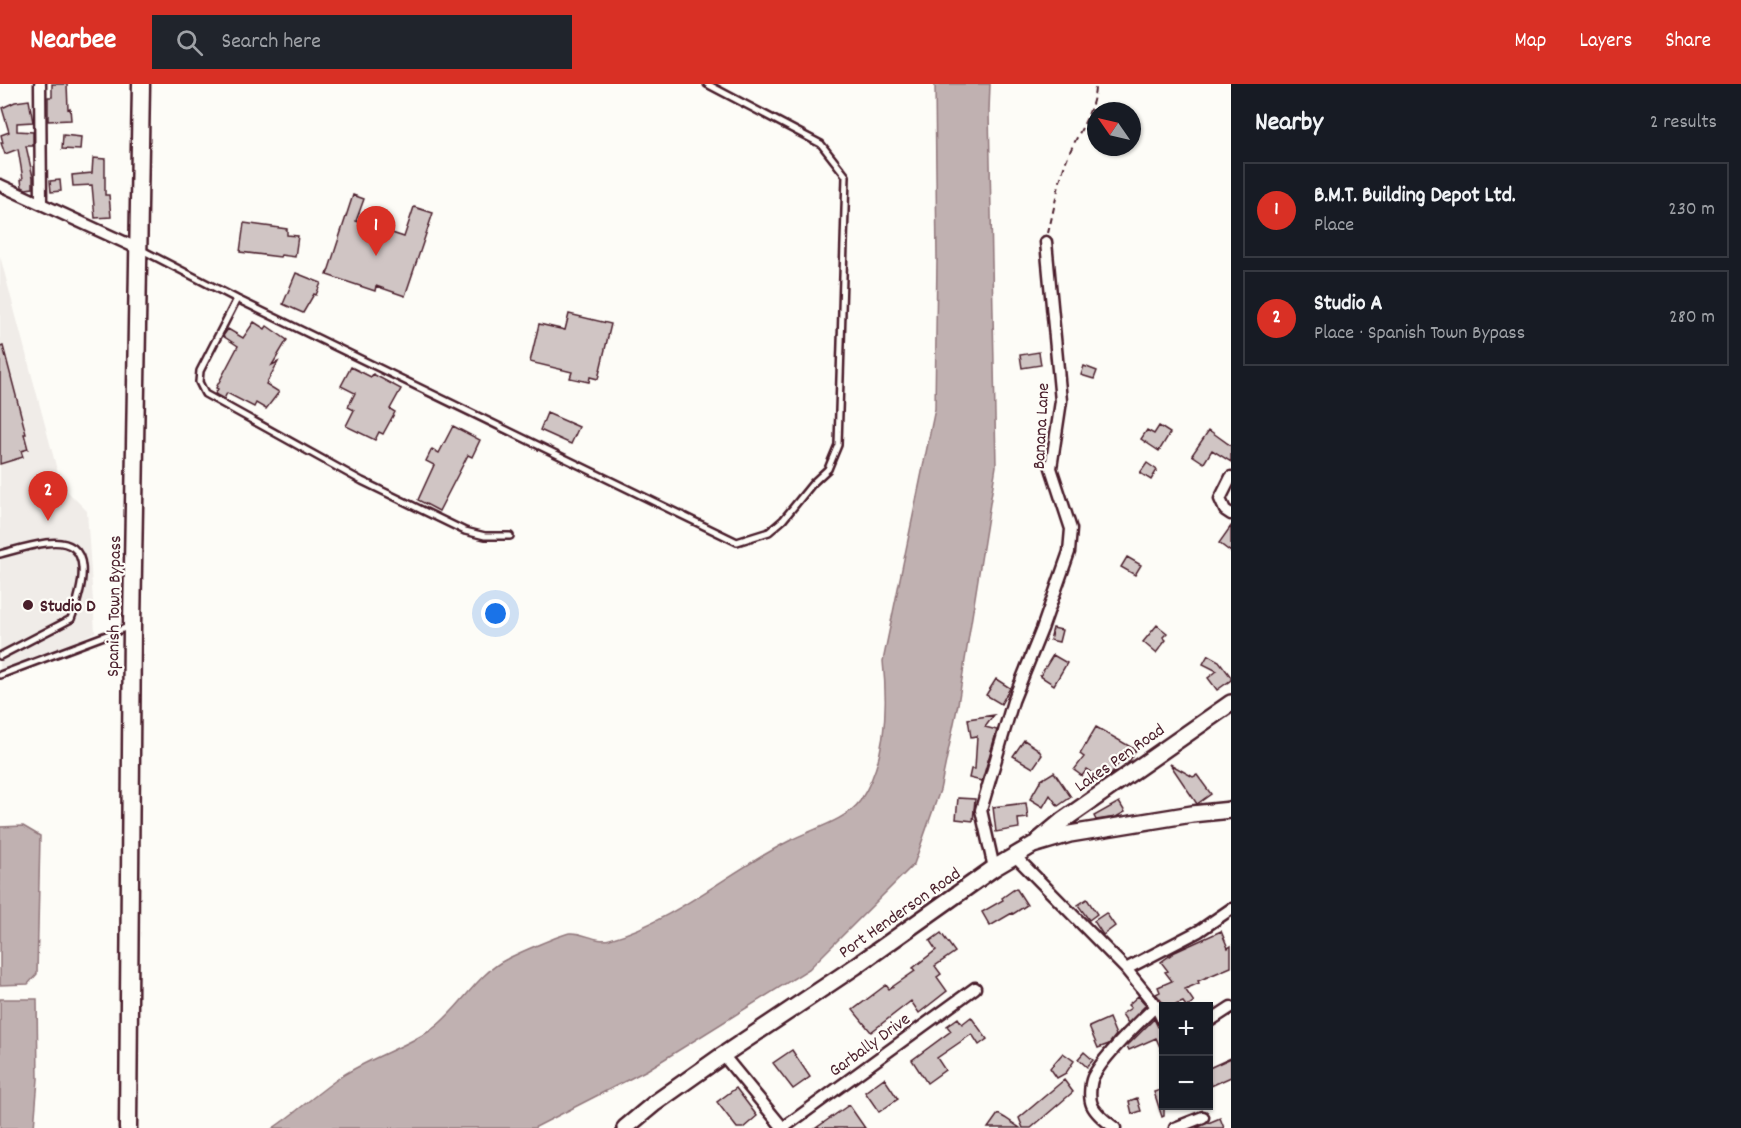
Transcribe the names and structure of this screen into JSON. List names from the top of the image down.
{
  "streets": {
    "main road": ["Spanish Town Bypass"],
    "street": [
      "Banana Lane",
      "Lakes Pen Road",
      "Port Henderson Road",
      "Garbally Drive"
    ]
  },
  "crossings": [
    ["Banana Lane", "Port Henderson Road"],
    ["Lakes Pen Road", "Port Henderson Road"]
  ],
  "places": ["Studio D"],
  "north": "top left",
  "page": {
    "header": "Nearbee",
    "search": "Search here",
    "nav": ["Map", "Layers", "Share"],
    "heading": ["Nearby", "2 results"],
    "list": [
      {
        "mark": "1",
        "name": "B.M.T. Building Depot Ltd.",
        "note": "Place",
        "value": "230 m"
      },
      {
        "mark": "2",
        "name": "Studio A",
        "note": "Place · Spanish Town Bypass",
        "value": "280 m"
      }
    ],
    "pins": ["1", "2"],
    "map_buttons": ["+", "−"]
  }
}
